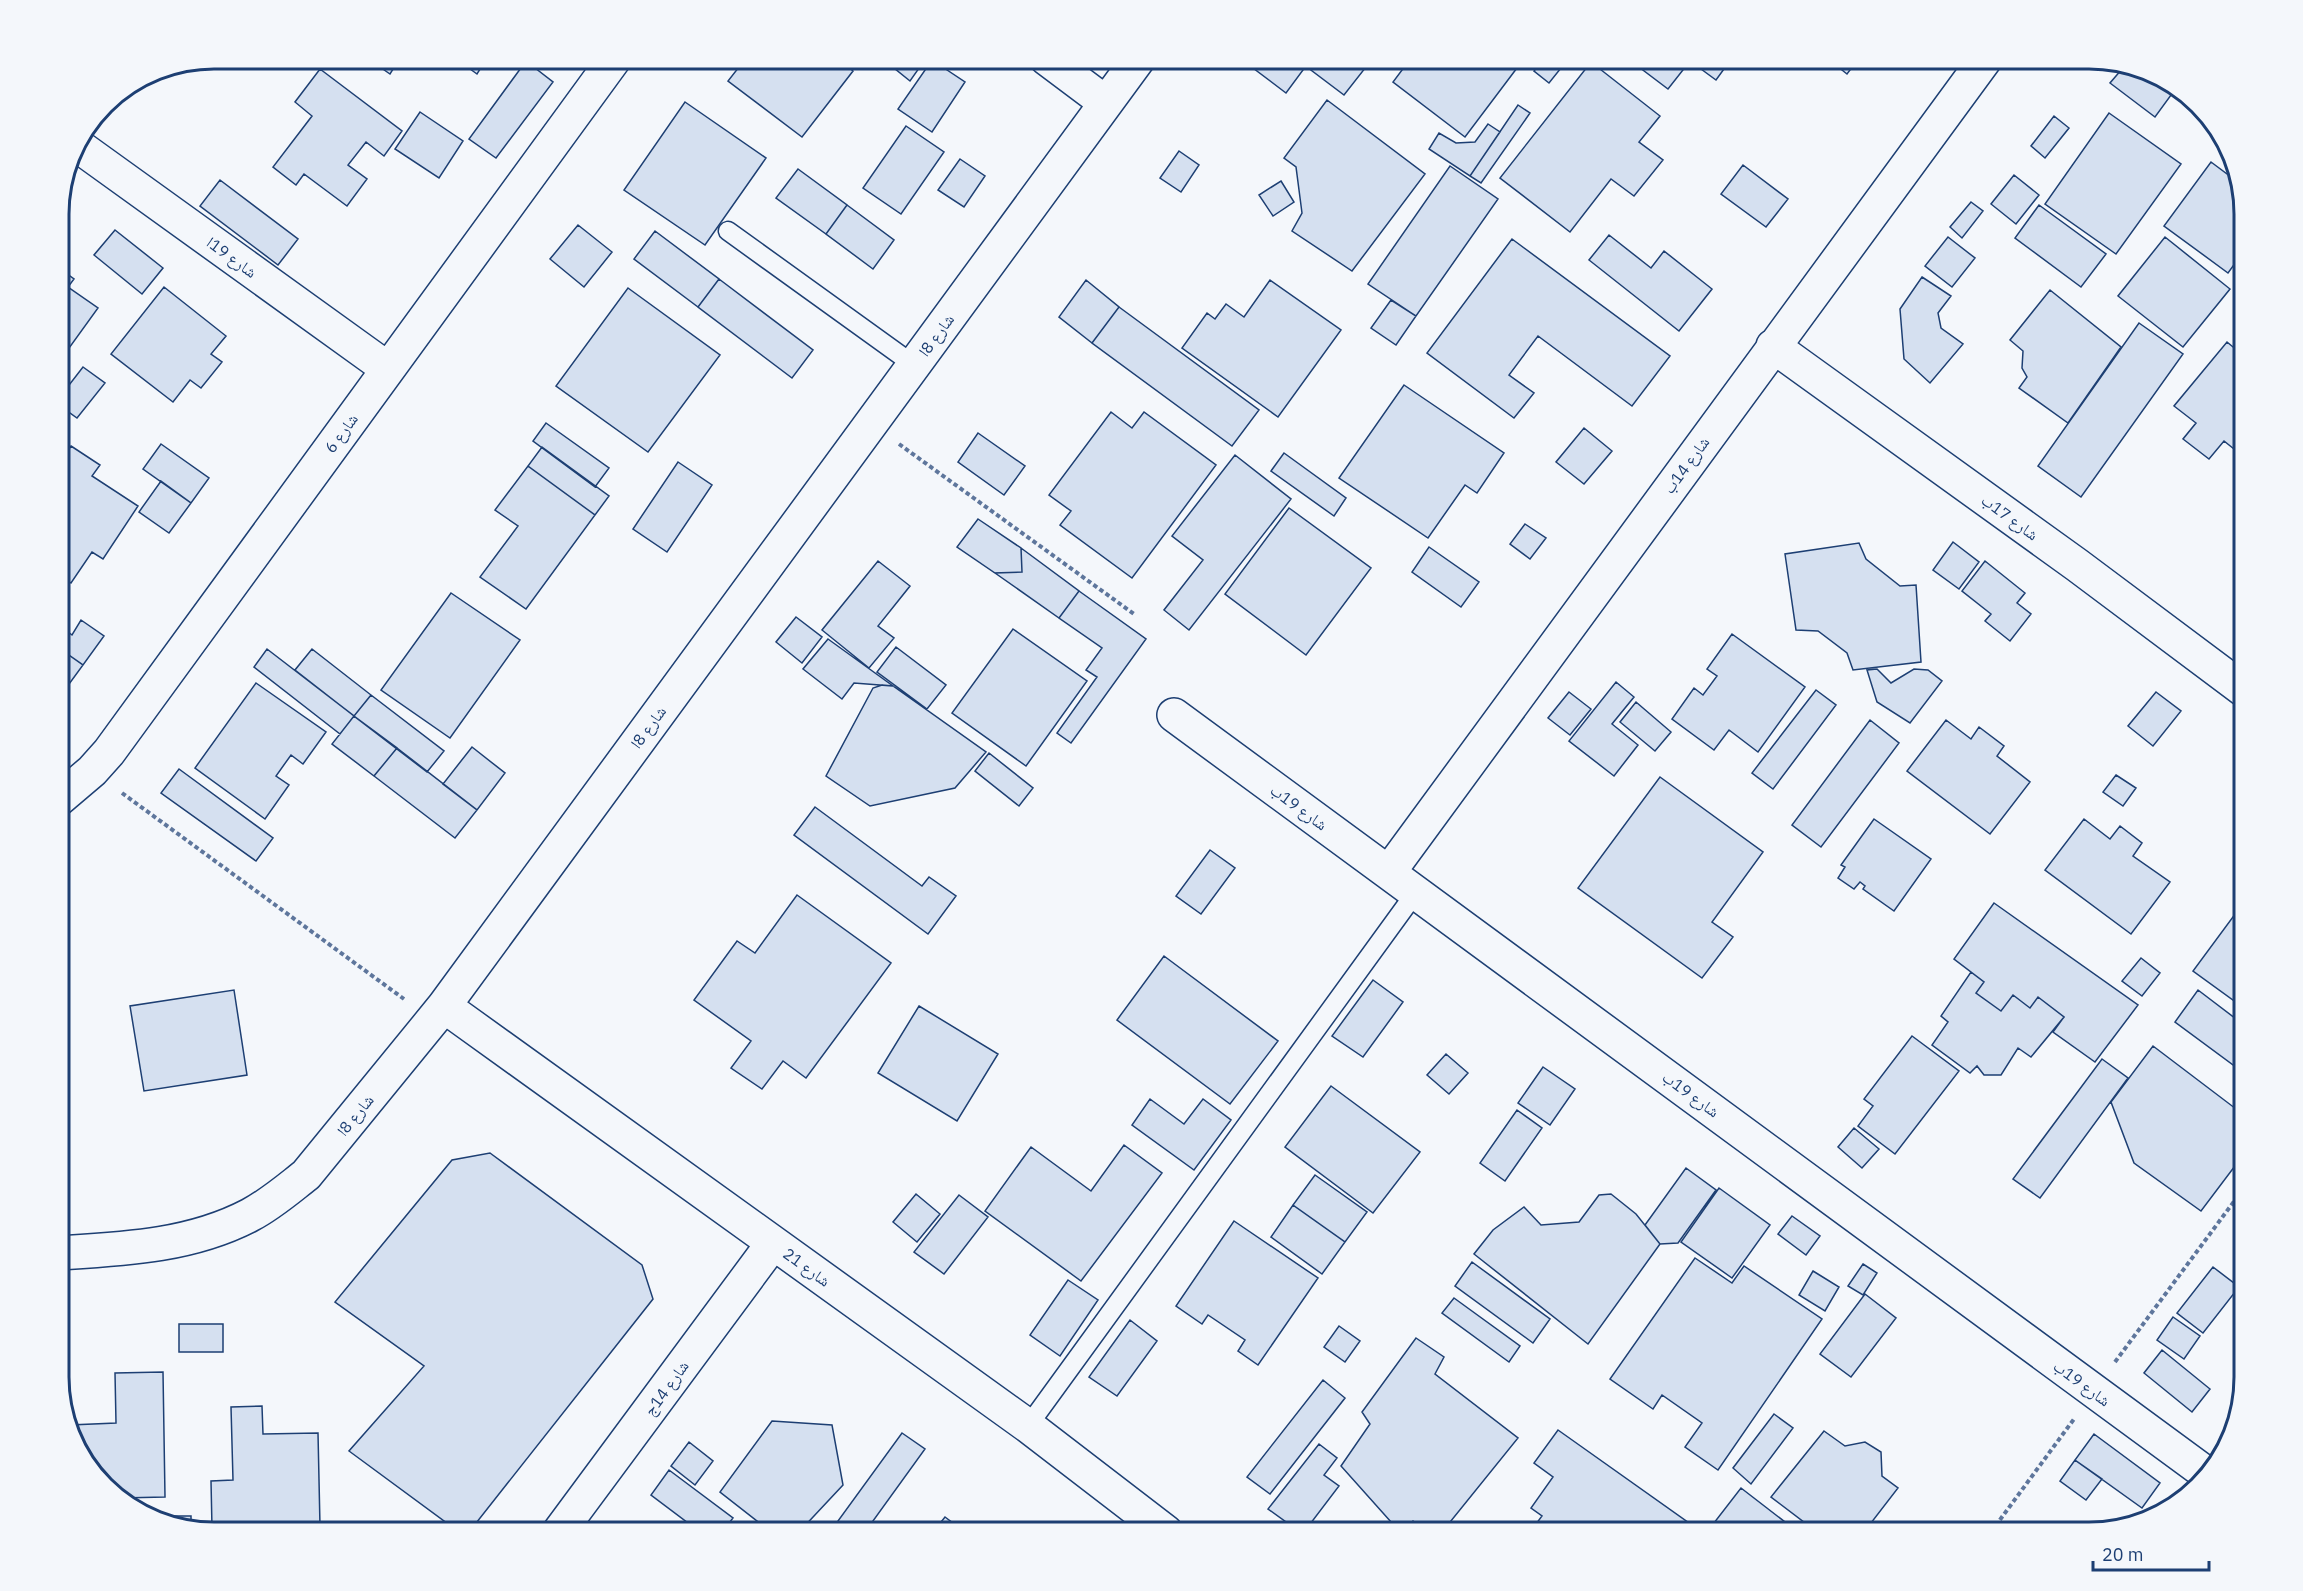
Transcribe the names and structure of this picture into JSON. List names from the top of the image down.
{
  "streets": {
    "street": [
      "شارع 19ا",
      "شارع 8ا",
      "شارع 6",
      "شارع 14ب",
      "شارع 17ب",
      "شارع 19ب",
      "شارع 21",
      "شارع 14ج"
    ]
  },
  "crossings": [
    ["شارع 19ا", "شارع 6"],
    ["شارع 8ا", "شارع 21"],
    ["شارع 14ب", "شارع 17ب"],
    ["شارع 14ب", "شارع 19ب"],
    ["شارع 21", "شارع 14ج"]
  ],
  "scale_bar": "20 m"
}
